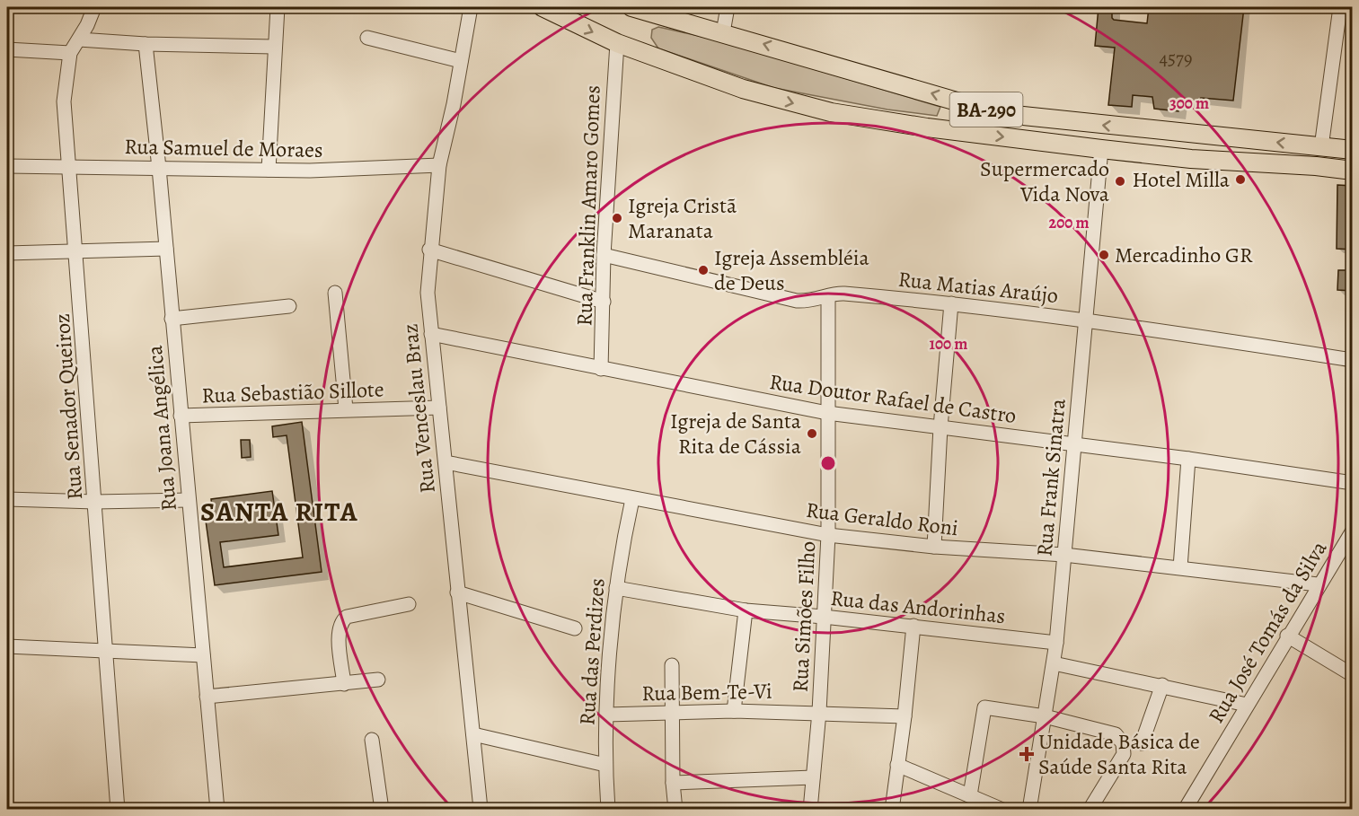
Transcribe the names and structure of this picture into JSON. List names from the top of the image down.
{
  "streets": {
    "main road": ["BA-290"],
    "street": [
      "Rua Samuel de Moraes",
      "Rua Franklin Amaro Gomes",
      "Rua Matias Araújo",
      "Rua Sebastião Sillote",
      "Rua Doutor Rafael de Castro",
      "Rua Senador Queiroz",
      "Rua Venceslau Braz",
      "Rua Joana Angélica",
      "Rua Frank Sinatra",
      "Rua Geraldo Roni",
      "Rua das Andorinhas",
      "Rua Simões Filho",
      "Rua José Tomás da Silva",
      "Rua das Perdizes",
      "Rua Bem-Te-Vi"
    ]
  },
  "crossings": [
    ["BA-290", "Rua Franklin Amaro Gomes"],
    ["BA-290", "Rua Frank Sinatra"],
    ["Rua Samuel de Moraes", "Rua Senador Queiroz"],
    ["Rua Samuel de Moraes", "Rua Venceslau Braz"],
    ["Rua Samuel de Moraes", "Rua Joana Angélica"],
    ["Rua Franklin Amaro Gomes", "Rua Matias Araújo"],
    ["Rua Franklin Amaro Gomes", "Rua Doutor Rafael de Castro"],
    ["Rua Matias Araújo", "Rua Frank Sinatra"],
    ["Rua Matias Araújo", "Rua Simões Filho"],
    ["Rua Sebastião Sillote", "Rua Venceslau Braz"],
    ["Rua Sebastião Sillote", "Rua Joana Angélica"],
    ["Rua Doutor Rafael de Castro", "Rua Venceslau Braz"],
    ["Rua Doutor Rafael de Castro", "Rua Frank Sinatra"],
    ["Rua Doutor Rafael de Castro", "Rua Simões Filho"],
    ["Rua Venceslau Braz", "Rua Geraldo Roni"],
    ["Rua Frank Sinatra", "Rua Geraldo Roni"],
    ["Rua Frank Sinatra", "Rua das Andorinhas"],
    ["Rua Geraldo Roni", "Rua Simões Filho"],
    ["Rua Geraldo Roni", "Rua José Tomás da Silva"],
    ["Rua Geraldo Roni", "Rua das Perdizes"],
    ["Rua das Andorinhas", "Rua Simões Filho"],
    ["Rua das Andorinhas", "Rua das Perdizes"],
    ["Rua Simões Filho", "Rua Bem-Te-Vi"],
    ["Rua das Perdizes", "Rua Bem-Te-Vi"]
  ],
  "districts": ["SANTA RITA"],
  "places": {
    "other": [
      "Hotel Milla",
      "Supermercado Vida Nova",
      "Igreja Cristã Maranata",
      "Mercadinho GR",
      "Igreja Assembléia de Deus",
      "Igreja de Santa Rita de Cássia"
    ],
    "health": ["Unidade Básica de Saúde Santa Rita"]
  },
  "house_numbers": ["4579"],
  "rings": ["300 m", "200 m", "100 m"]
}
